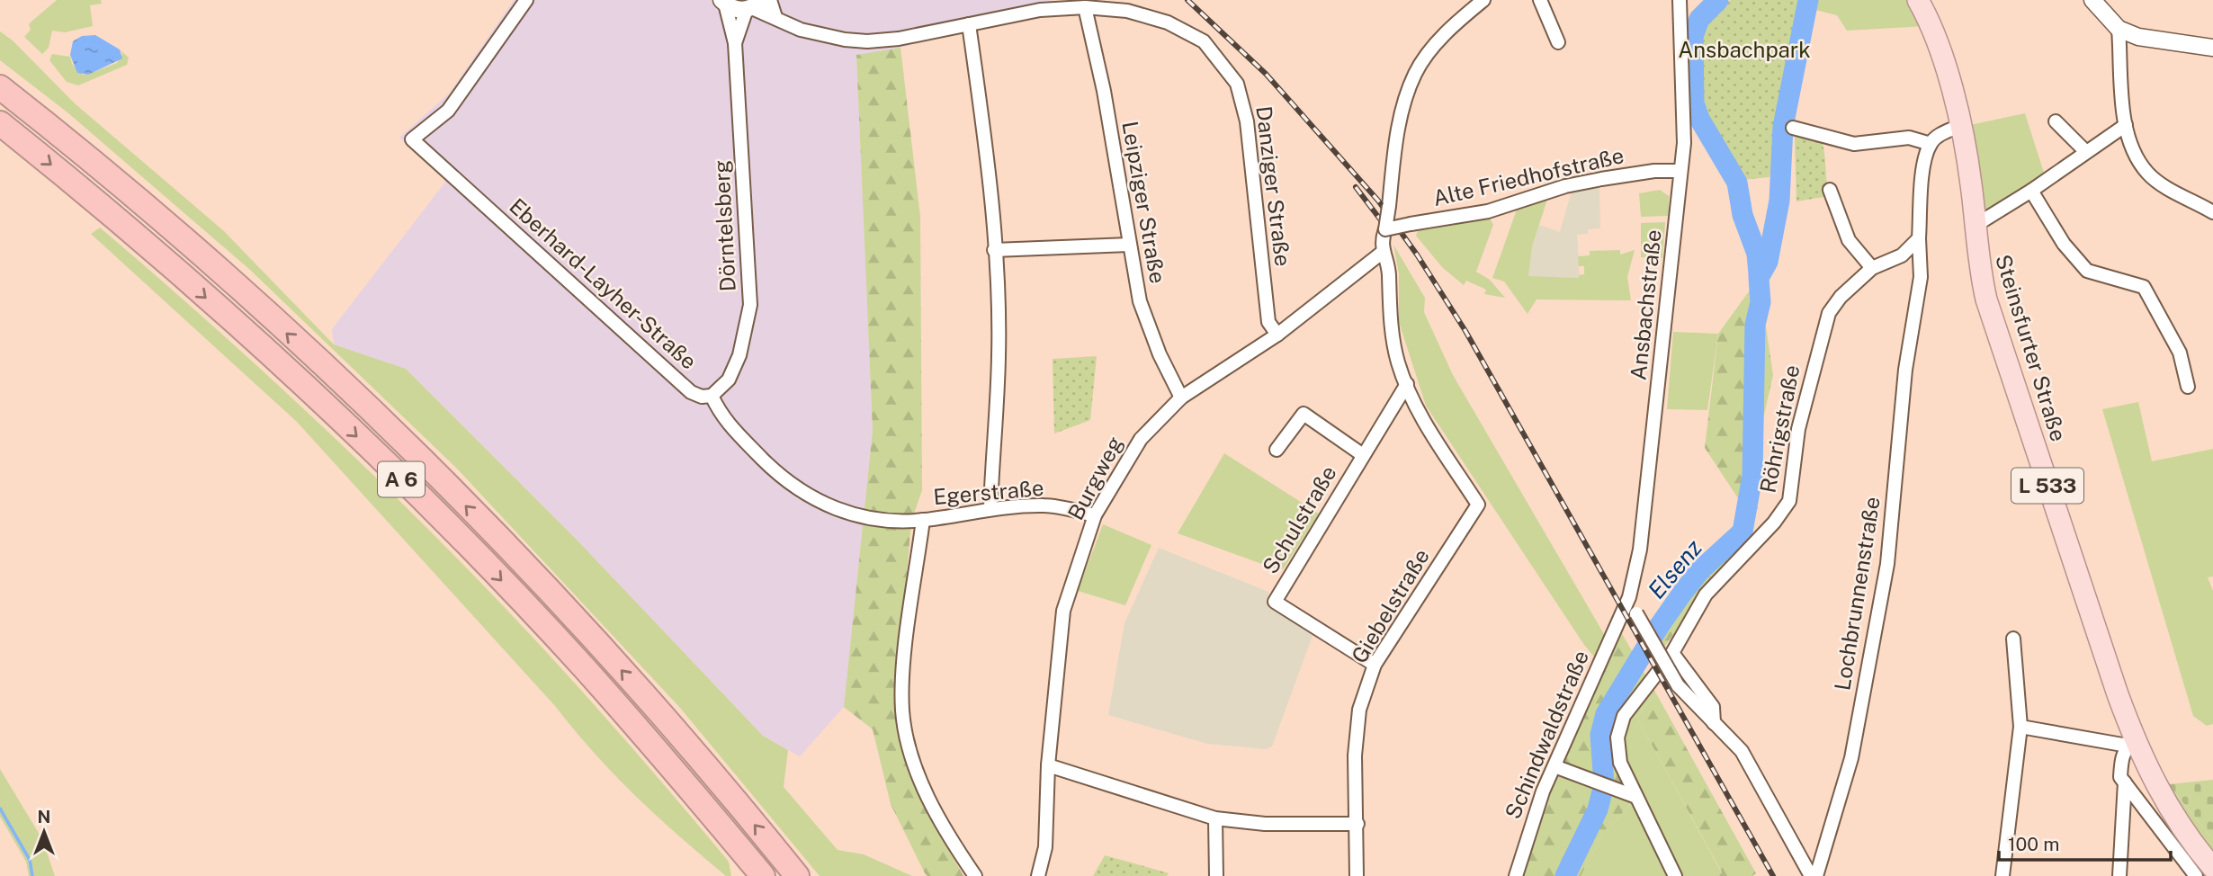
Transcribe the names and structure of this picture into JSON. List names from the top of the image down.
{
  "streets": {
    "highway": ["A 6"],
    "main road": ["Steinsfurter Straße", "L 533"],
    "street": [
      "Alte Friedhofstraße",
      "Danziger Straße",
      "Leipziger Straße",
      "Dörntelsberg",
      "Eberhard-Layher-Straße",
      "Ansbachstraße",
      "Röhrigstraße",
      "Burgweg",
      "Egerstraße",
      "Schulstraße",
      "Lochbrunnenstraße",
      "Giebelstraße",
      "Schindwaldstraße"
    ]
  },
  "crossings": [
    ["Alte Friedhofstraße", "Ansbachstraße"],
    ["Alte Friedhofstraße", "Burgweg"],
    ["Danziger Straße", "Leipziger Straße"],
    ["Danziger Straße", "Dörntelsberg"],
    ["Danziger Straße", "Burgweg"],
    ["Leipziger Straße", "Burgweg"],
    ["Dörntelsberg", "Eberhard-Layher-Straße"],
    ["Ansbachstraße", "Schindwaldstraße"],
    ["Röhrigstraße", "Lochbrunnenstraße"],
    ["Burgweg", "Egerstraße"],
    ["Schulstraße", "Giebelstraße"]
  ],
  "water": ["Elsenz"],
  "parks": ["Ansbachpark"],
  "scale_bar": "100 m",
  "north": "top"
}
